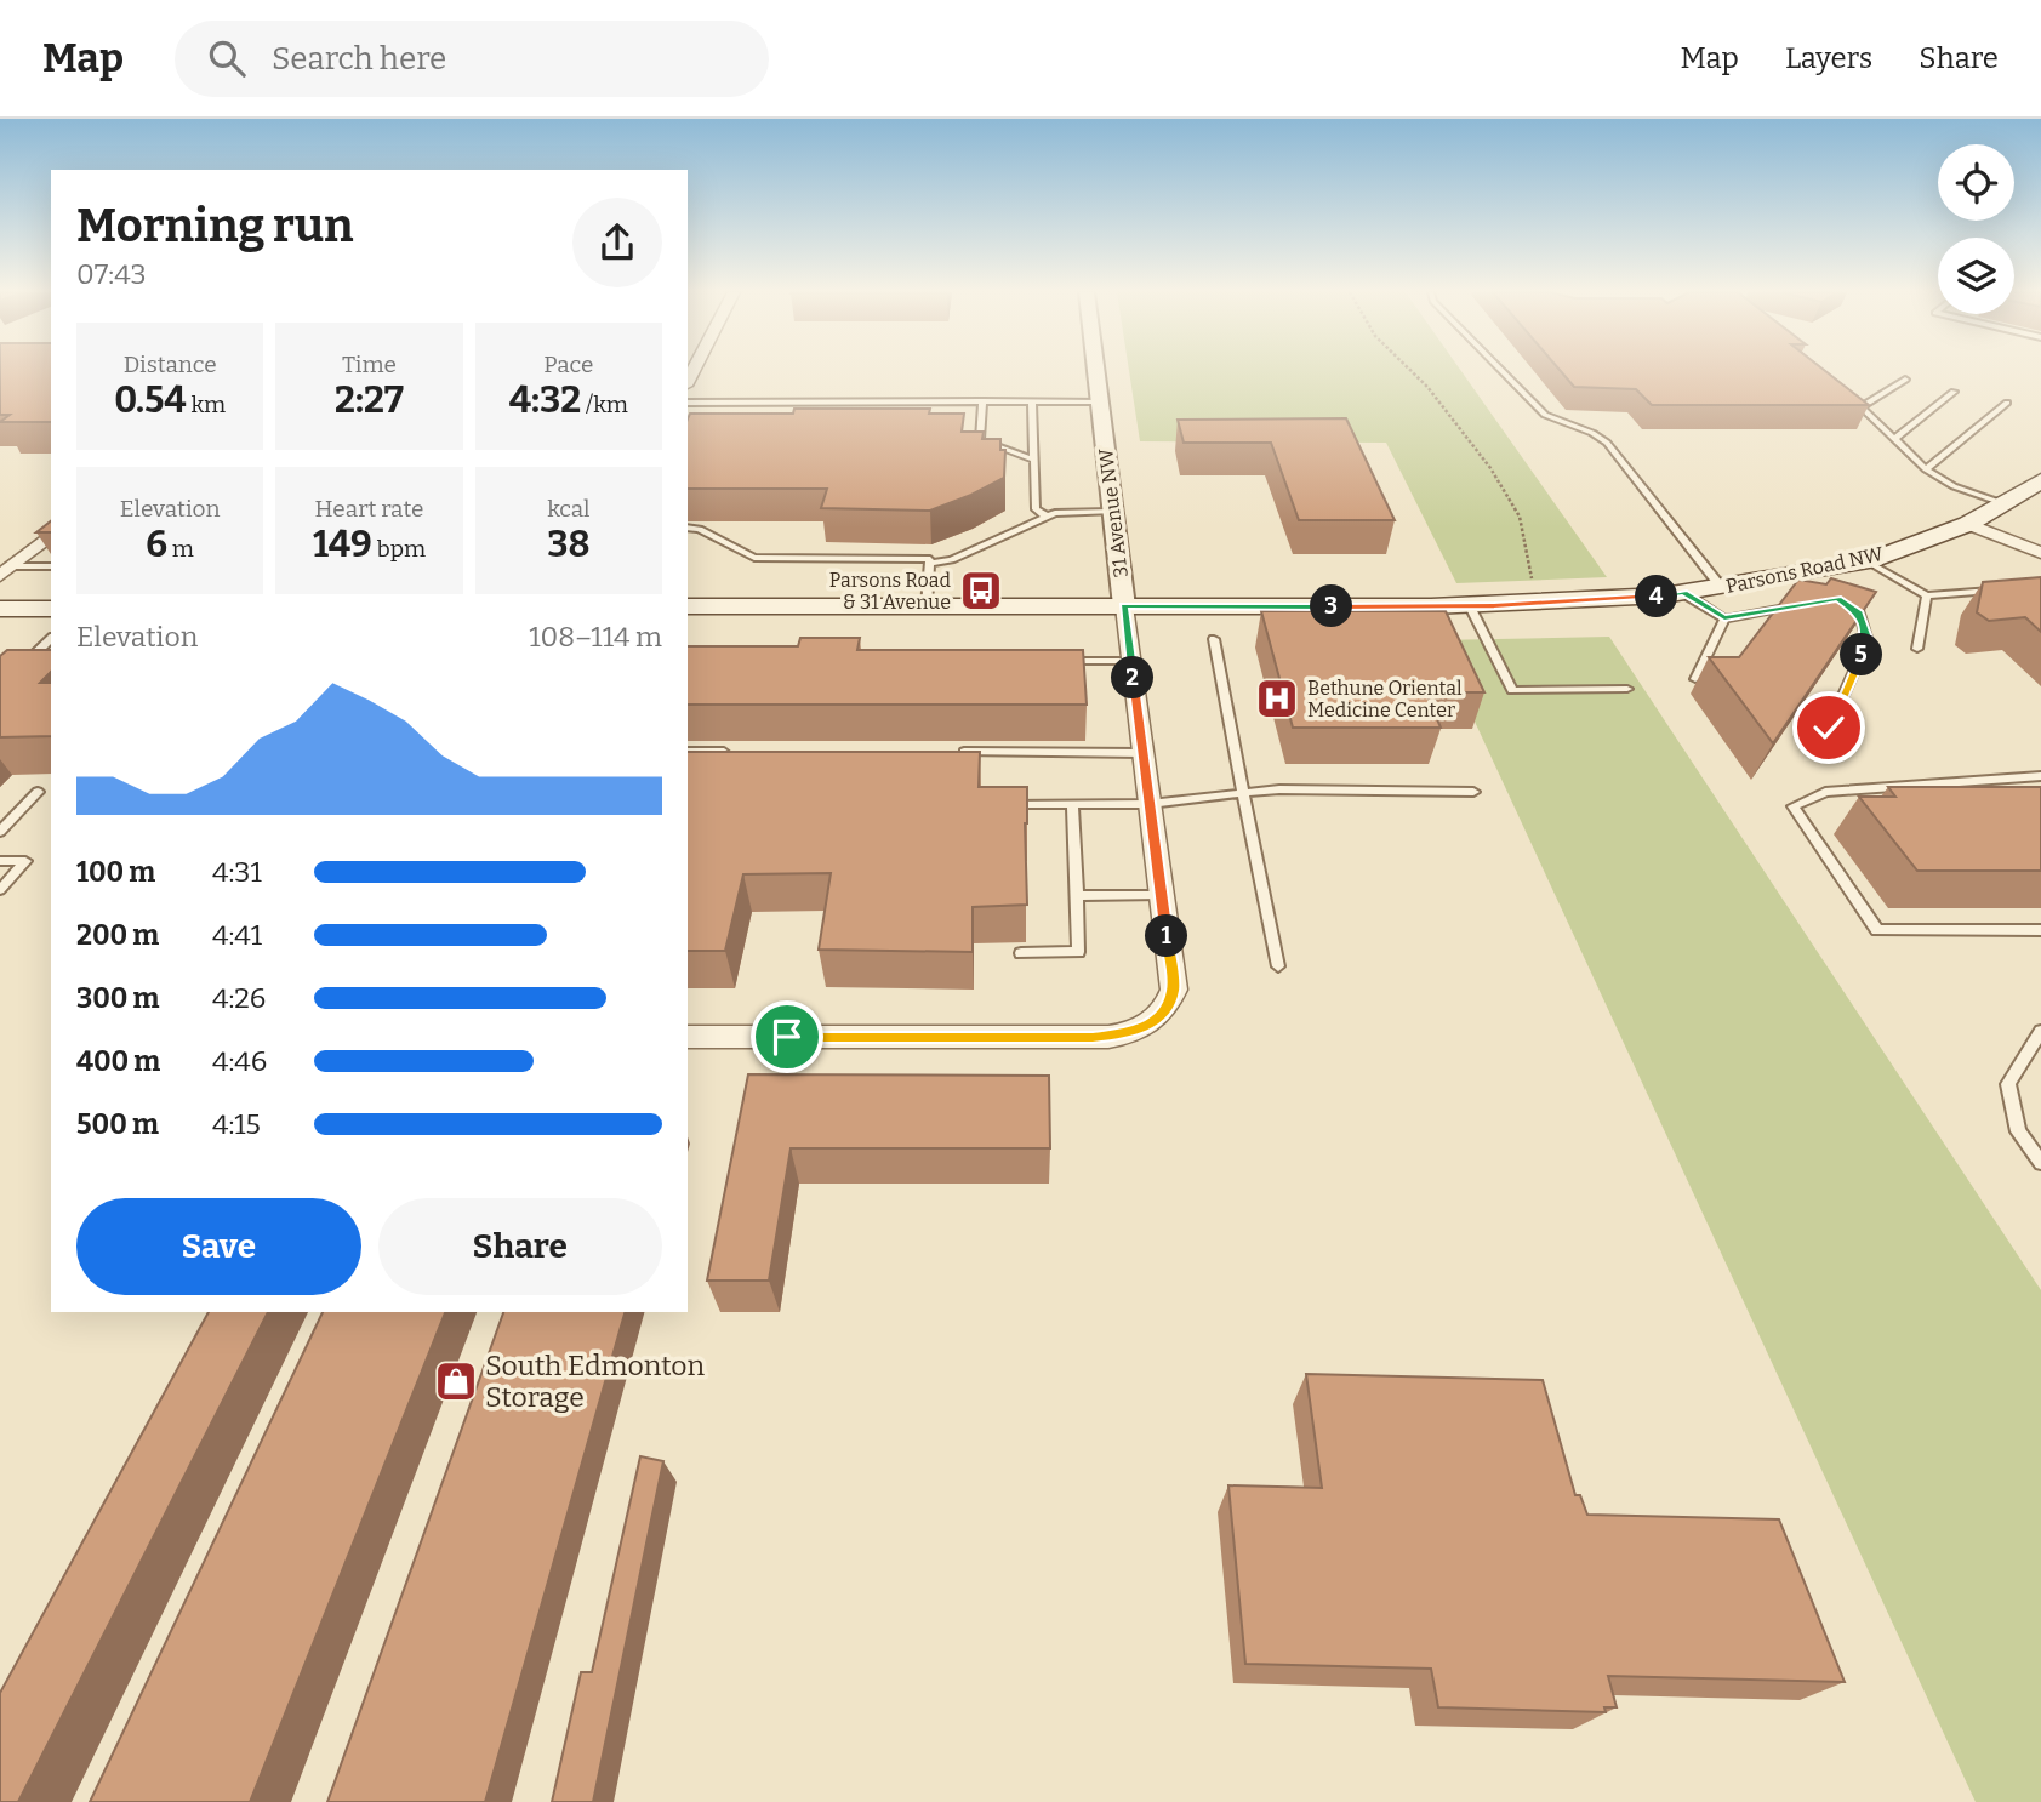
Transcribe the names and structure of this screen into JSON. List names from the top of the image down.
{
  "streets": {
    "main road": ["Parsons Road NW"],
    "street": ["31 Avenue NW"]
  },
  "crossings": [
    ["31 Avenue NW", "Parsons Road NW"]
  ],
  "places": {
    "bus stop": ["Parsons Road & 31 Avenue"],
    "hospital": ["Bethune Oriental Medicine Center"],
    "shop": ["South Edmonton Storage"]
  },
  "page": {
    "header": "Map",
    "search": "Search here",
    "nav": ["Map", "Layers", "Share"],
    "heading": ["Morning run", "07:43"],
    "stats": [
      ["Distance", "0.54 km"],
      ["Time", "2:27"],
      ["Pace", "4:32 /km"],
      ["Elevation", "6 m"],
      ["Heart rate", "149 bpm"],
      ["kcal", "38"]
    ],
    "pins": [
      "4",
      "3",
      "5",
      "2",
      "1"
    ],
    "chart": ["Elevation", "108–114 m"],
    "list": [
      {
        "name": "100 m",
        "note": "4:31"
      },
      {
        "name": "200 m",
        "note": "4:41"
      },
      {
        "name": "300 m",
        "note": "4:26"
      },
      {
        "name": "400 m",
        "note": "4:46"
      },
      {
        "name": "500 m",
        "note": "4:15"
      }
    ],
    "buttons": ["Save", "Share"]
  }
}
